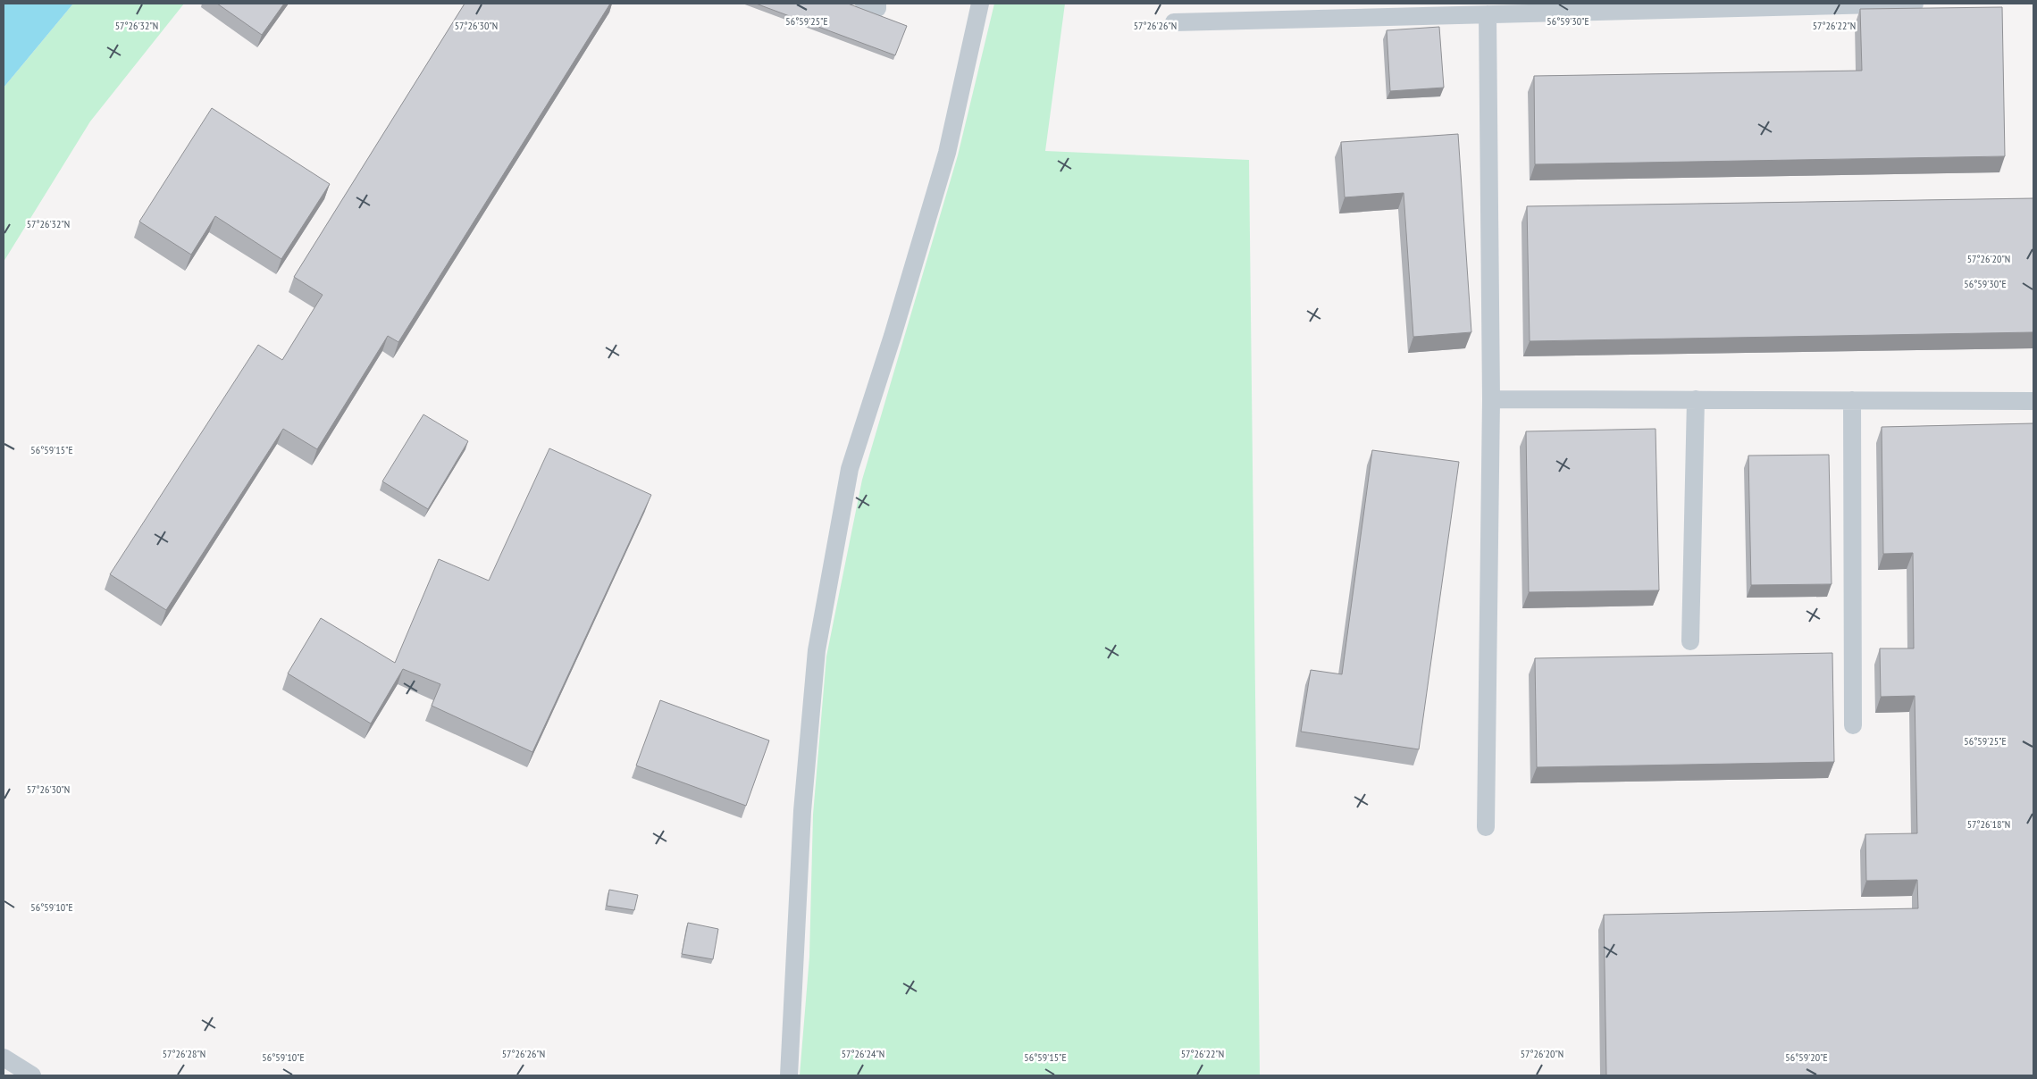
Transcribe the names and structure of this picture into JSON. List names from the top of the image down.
{
  "coordinates": [
    "56°59'25\"E",
    "56°59'30\"E",
    "57°26'32\"N",
    "57°26'30\"N",
    "57°26'26\"N",
    "57°26'22\"N",
    "57°26'20\"N",
    "56°59'15\"E",
    "57°26'18\"N",
    "56°59'10\"E",
    "57°26'28\"N",
    "57°26'24\"N",
    "56°59'20\"E"
  ]
}
